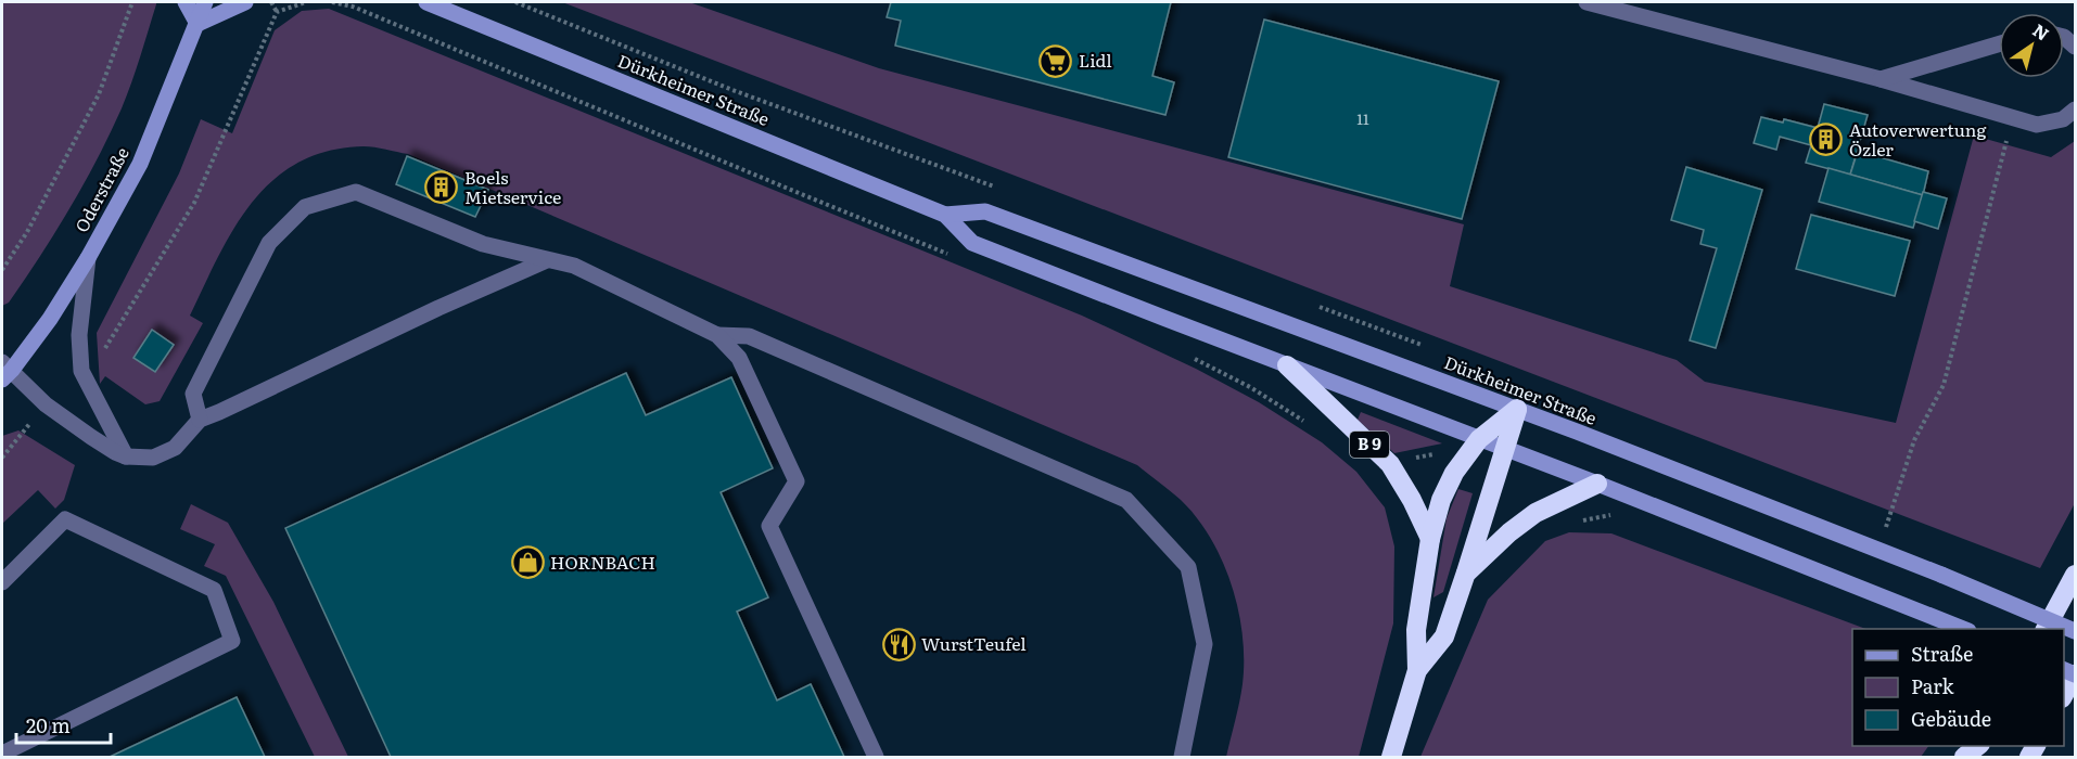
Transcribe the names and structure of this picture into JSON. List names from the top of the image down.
{
  "streets": {
    "highway": ["B 9"],
    "main road": ["Dürkheimer Straße", "Oderstraße"]
  },
  "crossings": [
    ["Dürkheimer Straße", "B 9"]
  ],
  "places": {
    "supermarket": ["Lidl"],
    "building": ["Autoverwertung Özler", "Boels Mietservice"],
    "shop": ["HORNBACH"],
    "restaurant": ["WurstTeufel"]
  },
  "house_numbers": ["11"],
  "legend": ["Straße", "Park", "Gebäude"],
  "scale_bar": "20 m",
  "north": "top right"
}
